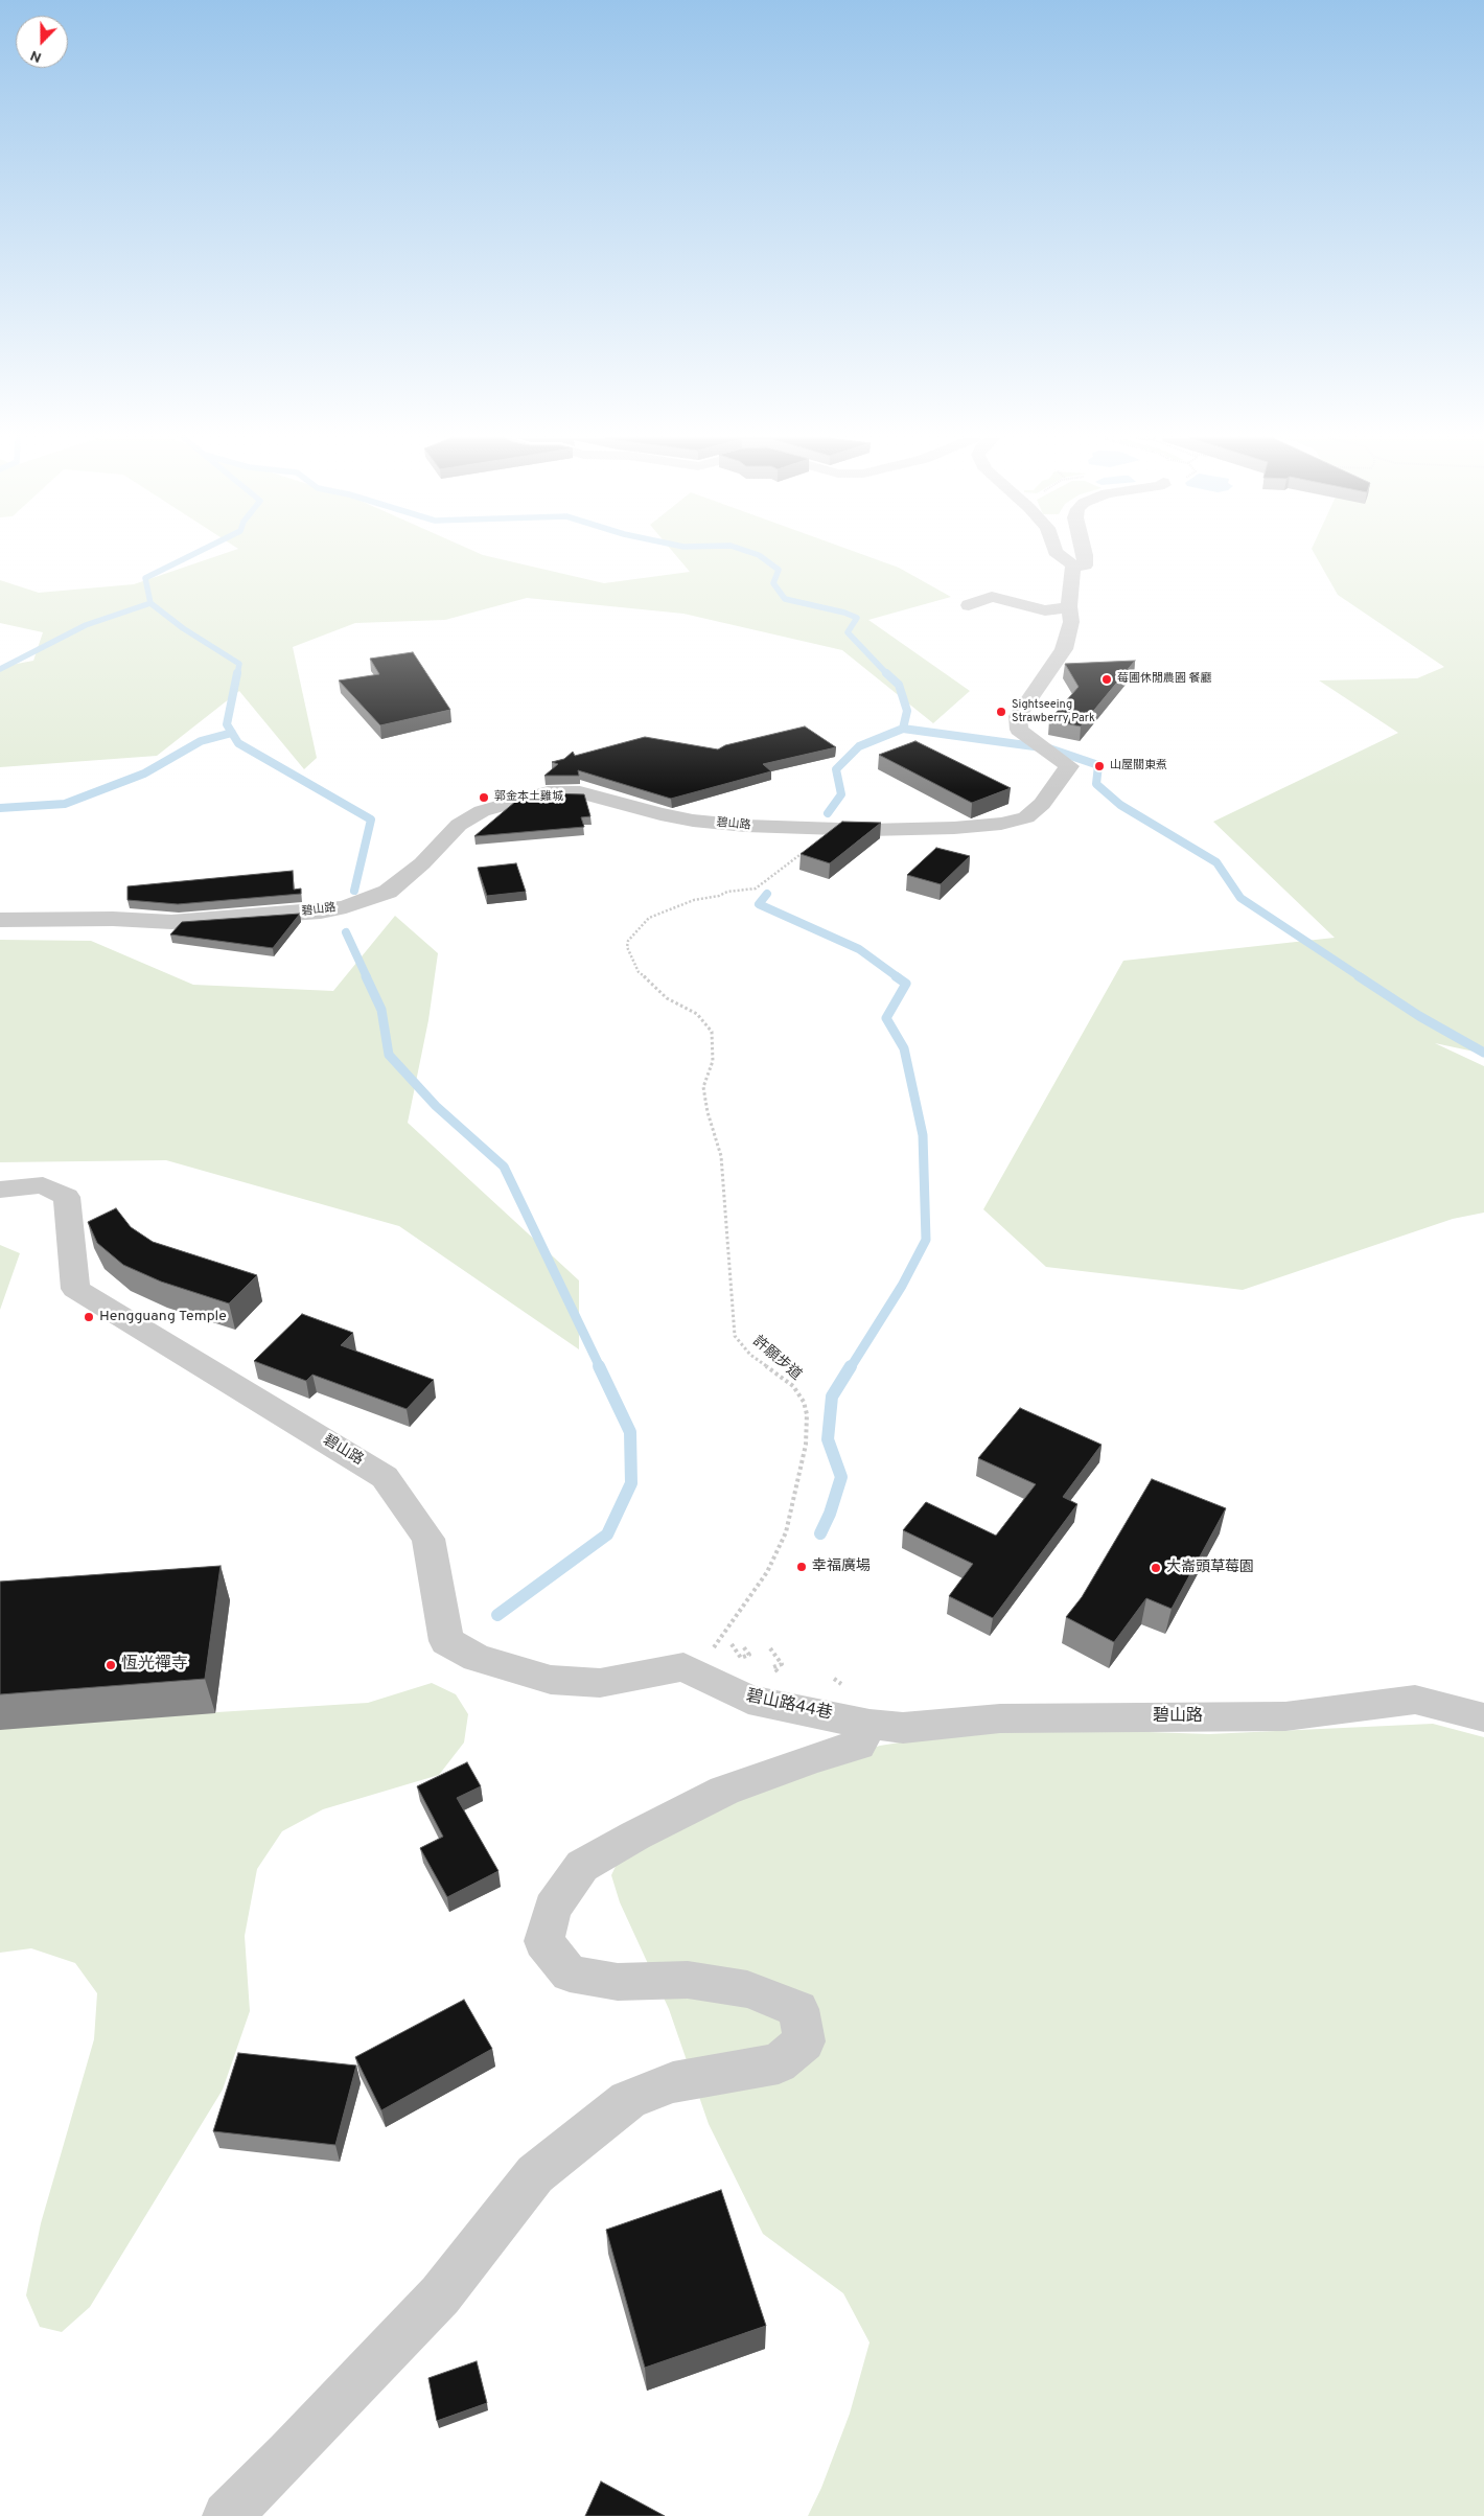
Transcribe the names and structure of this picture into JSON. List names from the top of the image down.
{
  "streets": {
    "street": ["碧山路", "碧山路44巷"],
    "path": ["許願步道"]
  },
  "crossings": [
    ["碧山路", "許願步道"],
    ["碧山路", "碧山路44巷"],
    ["許願步道", "碧山路44巷"]
  ],
  "places": [
    "莓圃休閒農園 餐廳",
    "Sightseeing Strawberry Park",
    "山屋關東煮",
    "郭金本土雞城",
    "Hengguang Temple",
    "幸福廣場",
    "大崙頭草莓園",
    "恆光禪寺"
  ],
  "north": "bottom"
}
